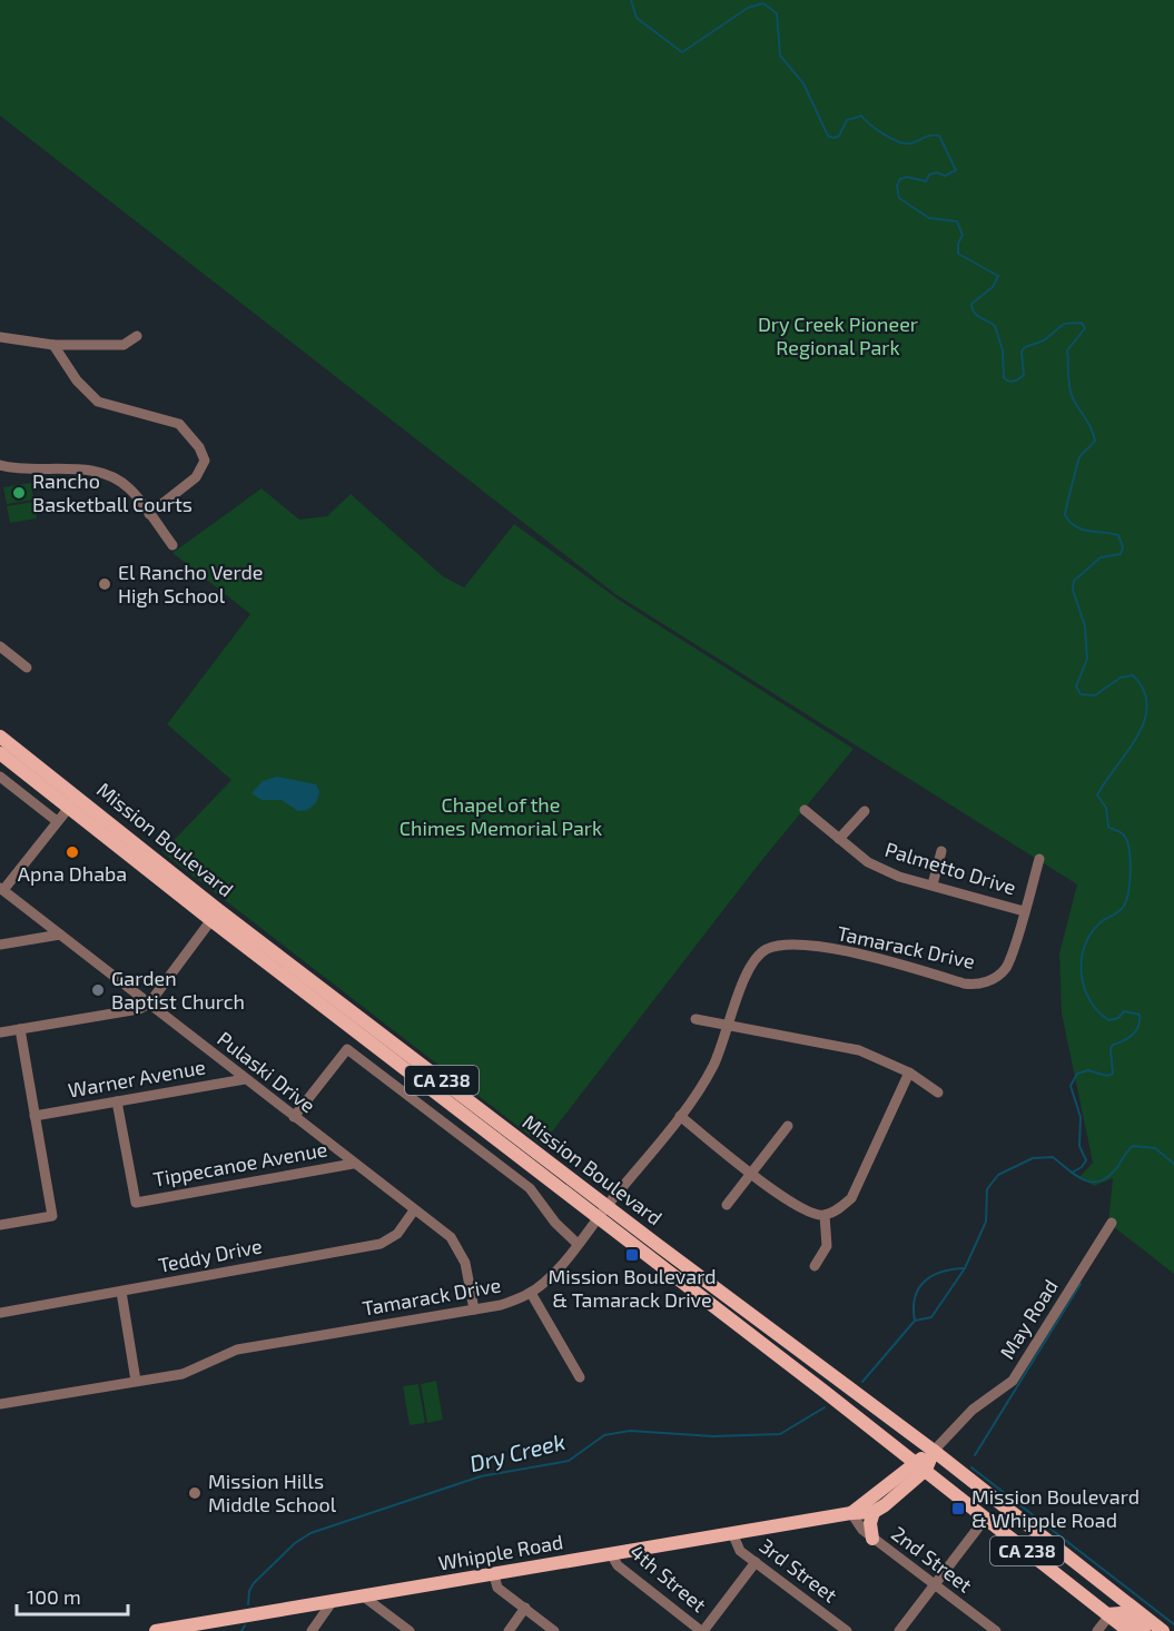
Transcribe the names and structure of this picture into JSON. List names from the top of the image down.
{
  "streets": {
    "main road": ["Mission Boulevard", "CA 238", "Whipple Road"],
    "street": [
      "Palmetto Drive",
      "Tamarack Drive",
      "Pulaski Drive",
      "Warner Avenue",
      "Tippecanoe Avenue",
      "Teddy Drive",
      "May Road",
      "2nd Street",
      "3rd Street",
      "4th Street"
    ]
  },
  "crossings": [
    ["Mission Boulevard", "Tamarack Drive"],
    ["Mission Boulevard", "May Road"],
    ["Mission Boulevard", "Whipple Road"],
    ["Palmetto Drive", "Tamarack Drive"],
    ["Tamarack Drive", "Pulaski Drive"],
    ["Pulaski Drive", "Warner Avenue"],
    ["Pulaski Drive", "Tippecanoe Avenue"],
    ["Pulaski Drive", "Teddy Drive"],
    ["Warner Avenue", "Tippecanoe Avenue"],
    ["Whipple Road", "2nd Street"],
    ["Whipple Road", "3rd Street"],
    ["Whipple Road", "4th Street"]
  ],
  "water": ["Dry Creek"],
  "parks": ["Dry Creek Pioneer Regional Park", "Chapel of the Chimes Memorial Park"],
  "places": {
    "other": [
      "Rancho Basketball Courts",
      "El Rancho Verde High School",
      "Apna Dhaba",
      "Garden Baptist Church",
      "Mission Hills Middle School"
    ],
    "transit": ["Mission Boulevard & Tamarack Drive", "Mission Boulevard & Whipple Road"]
  },
  "scale_bar": "100 m"
}
